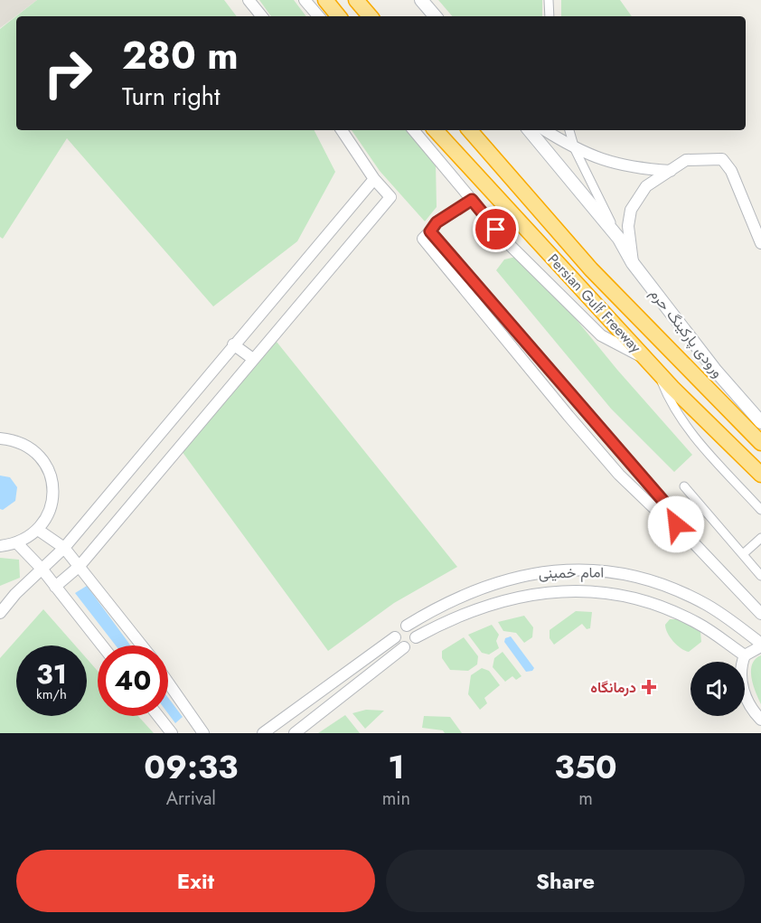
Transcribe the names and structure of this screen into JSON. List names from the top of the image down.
{
  "streets": {
    "highway": ["Persian Gulf Freeway"],
    "main road": ["ورودی پارکینگ حرم"],
    "street": ["امام خمینی"]
  },
  "places": {
    "health": ["درمانگاه"]
  },
  "page": {
    "turn": ["280 m", "Turn right"],
    "speed": "31 km/h",
    "limit": "40",
    "eta": [
      "09:33",
      "Arrival",
      "1",
      "min",
      "350",
      "m"
    ],
    "buttons": ["Exit", "Share"]
  }
}
